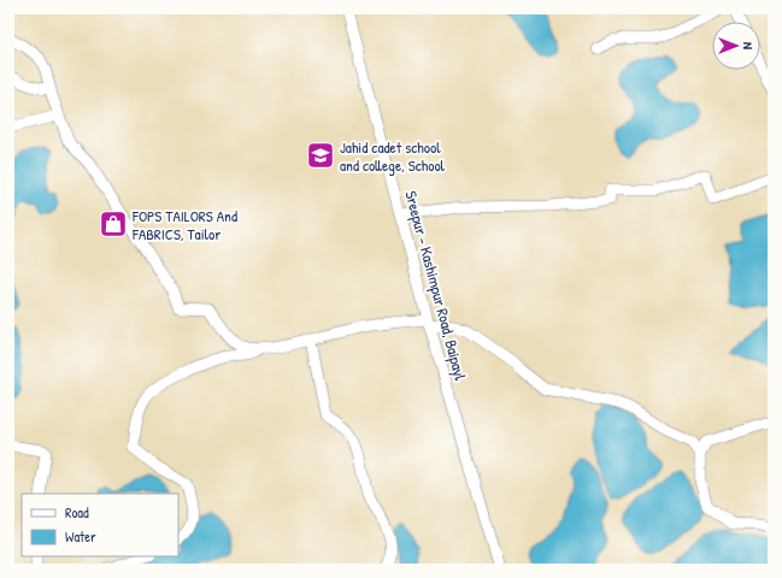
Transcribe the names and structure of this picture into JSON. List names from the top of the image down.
{
  "streets": {
    "street": ["Sreepur - Kashimpur Road, Baipayl"]
  },
  "places": {
    "school or university": ["Jahid cadet school and college, School"],
    "shop": ["FOPS TAILORS And FABRICS, Tailor"]
  },
  "legend": ["Road", "Water"],
  "north": "right"
}
